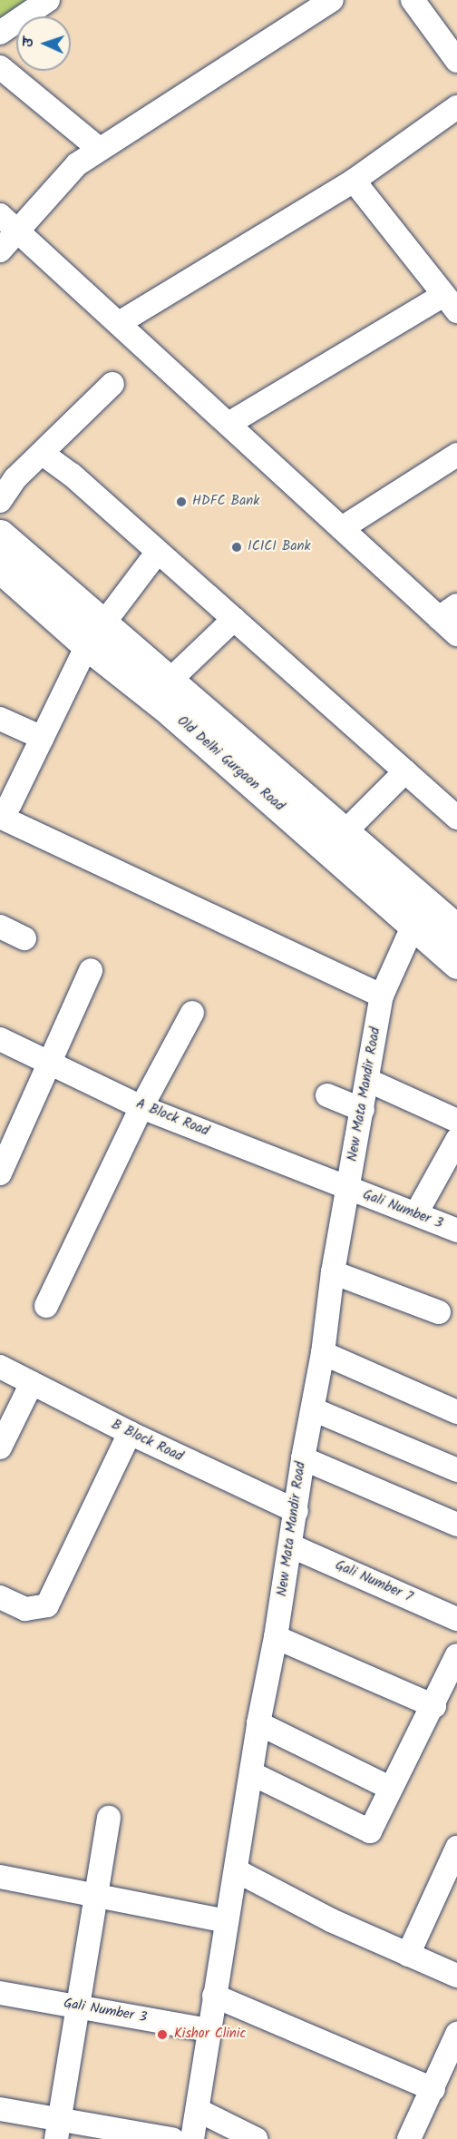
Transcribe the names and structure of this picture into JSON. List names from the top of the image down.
{
  "streets": {
    "main road": ["Old Delhi Gurgaon Road"],
    "street": [
      "New Mata Mandir Road",
      "A Block Road",
      "Gali Number 3",
      "B Block Road",
      "Gali Number 7"
    ]
  },
  "crossings": [
    ["Old Delhi Gurgaon Road", "New Mata Mandir Road"],
    ["New Mata Mandir Road", "A Block Road"],
    ["New Mata Mandir Road", "Gali Number 3"],
    ["New Mata Mandir Road", "B Block Road"],
    ["New Mata Mandir Road", "Gali Number 7"],
    ["A Block Road", "Gali Number 3"]
  ],
  "places": ["HDFC Bank", "ICICI Bank", "Kishor Clinic"],
  "north": "left"
}
